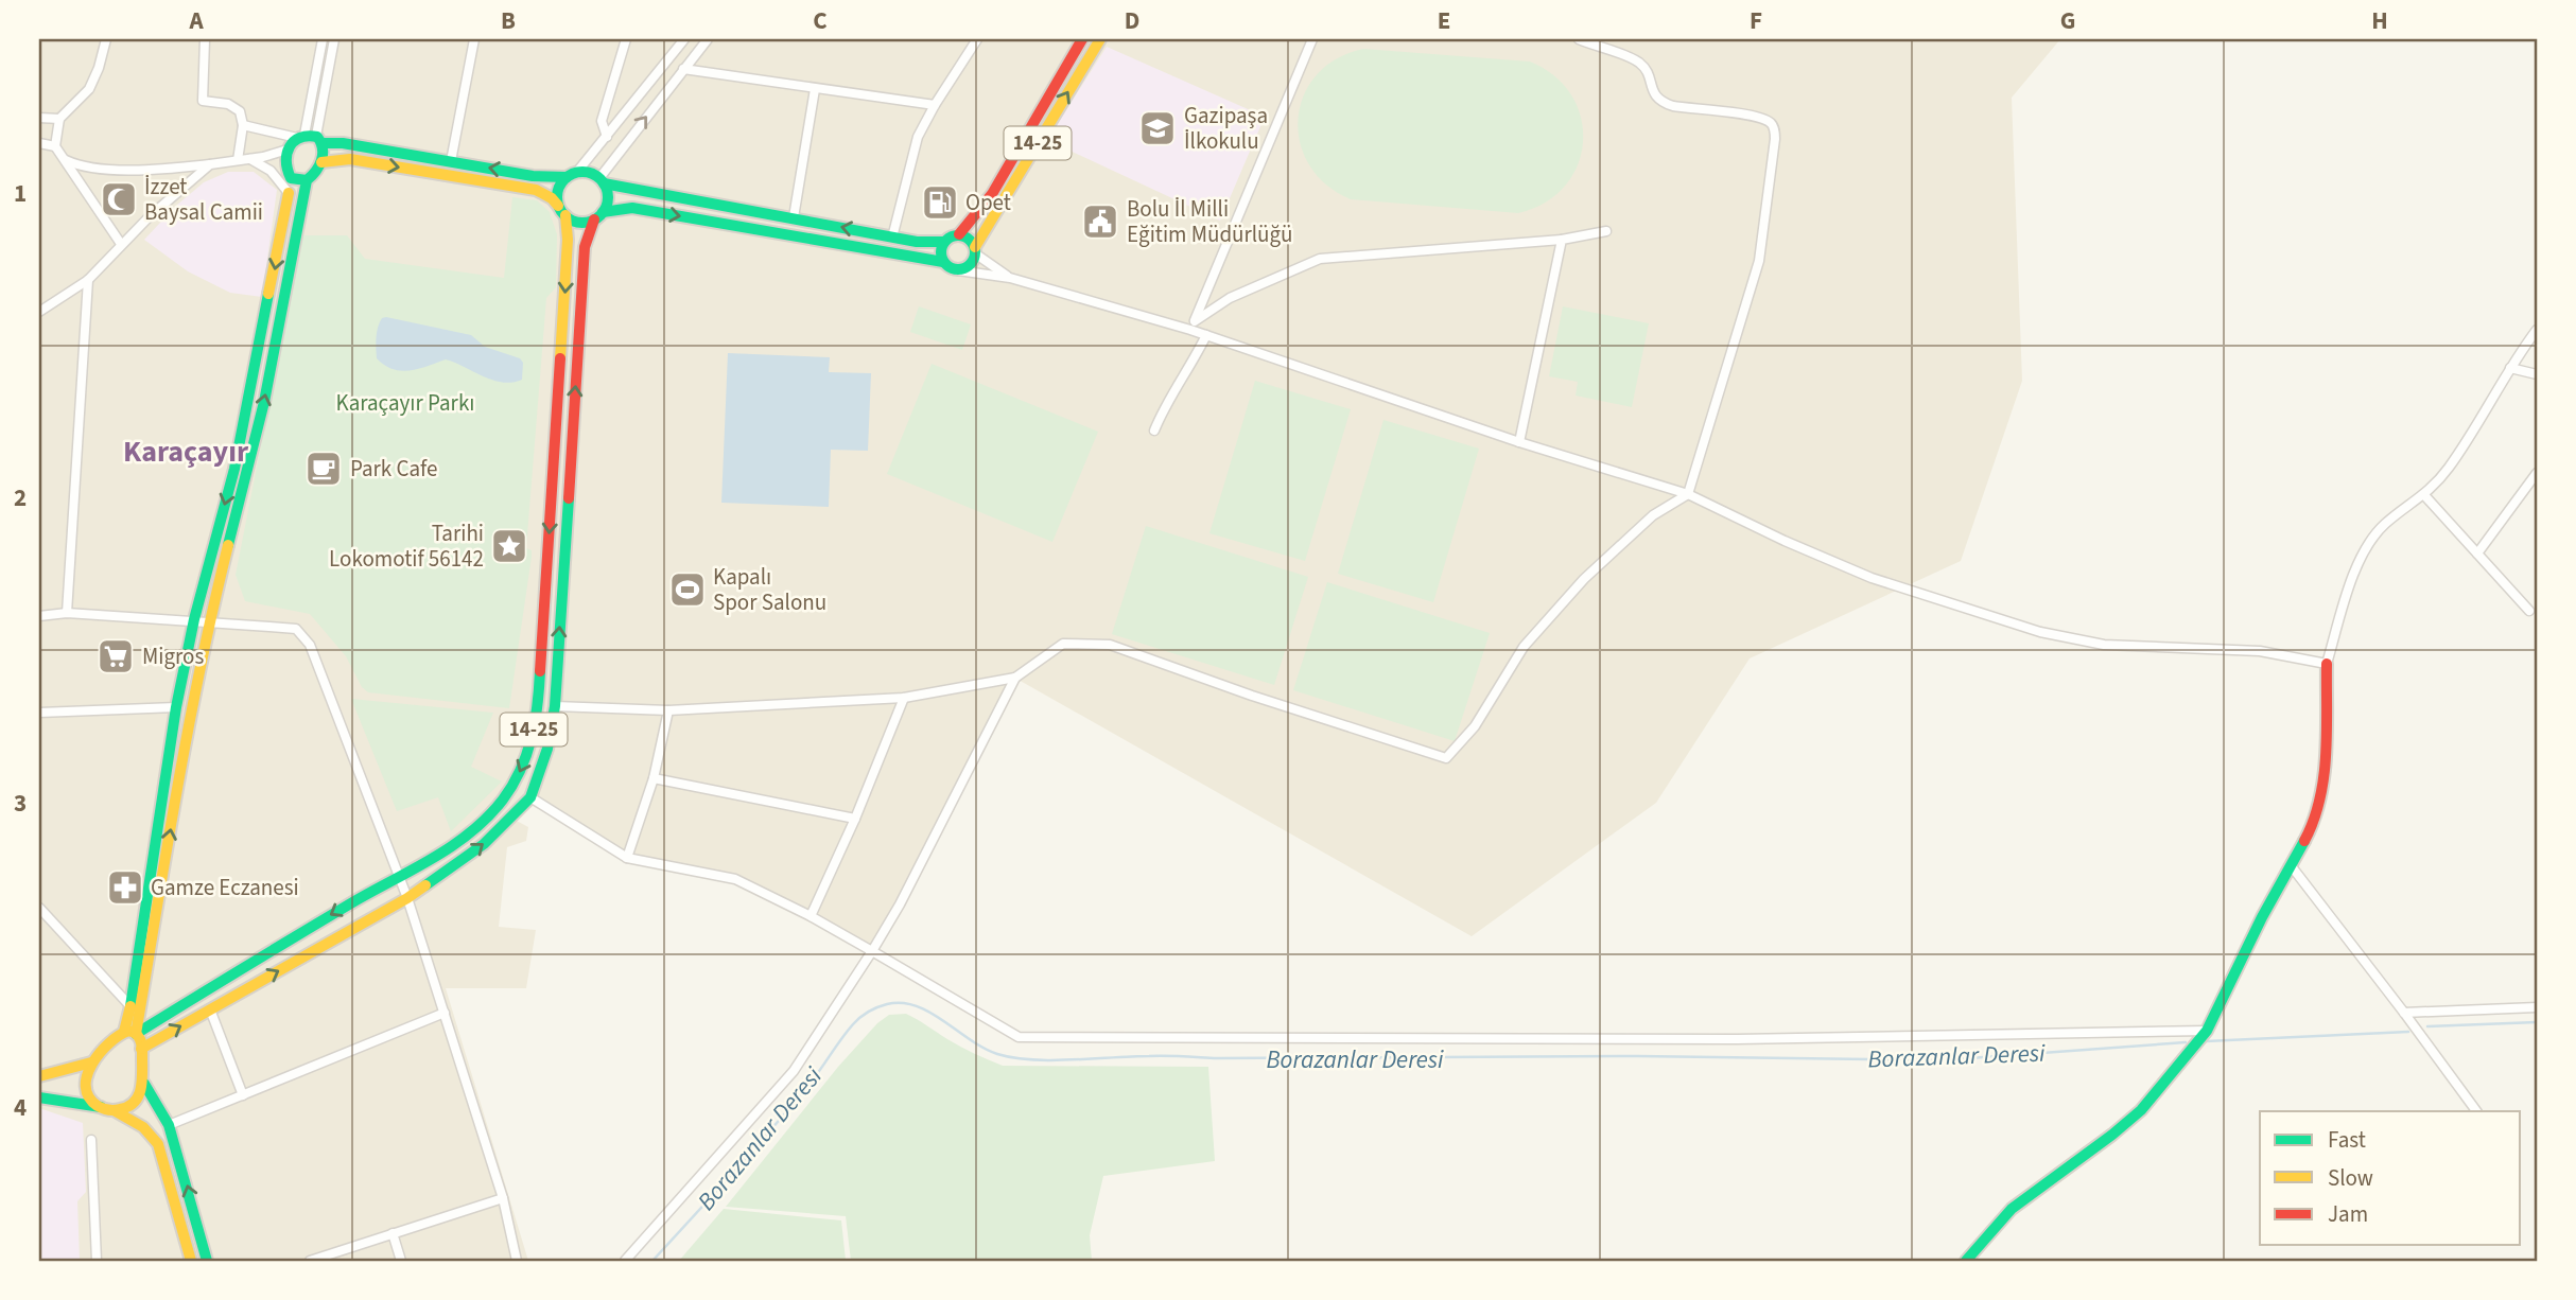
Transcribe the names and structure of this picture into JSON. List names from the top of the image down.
{
  "streets": {
    "main road": ["14-25"]
  },
  "districts": ["Karaçayır"],
  "water": ["Borazanlar Deresi"],
  "parks": ["Karaçayır Parkı"],
  "places": {
    "school or university": ["Gazipaşa İlkokulu"],
    "mosque": ["İzzet Baysal Camii"],
    "fuel station": ["Opet"],
    "public building": ["Bolu İl Milli Eğitim Müdürlüğü"],
    "cafe": ["Park Cafe"],
    "place": ["Tarihi Lokomotif 56142"],
    "sports": ["Kapalı Spor Salonu"],
    "supermarket": ["Migros"],
    "pharmacy": ["Gamze Eczanesi"]
  },
  "legend": ["Fast", "Slow", "Jam"],
  "grid": {
    "columns": [
      "A",
      "B",
      "C",
      "D",
      "E",
      "F",
      "G",
      "H"
    ],
    "rows": [
      "1",
      "2",
      "3",
      "4"
    ]
  }
}
